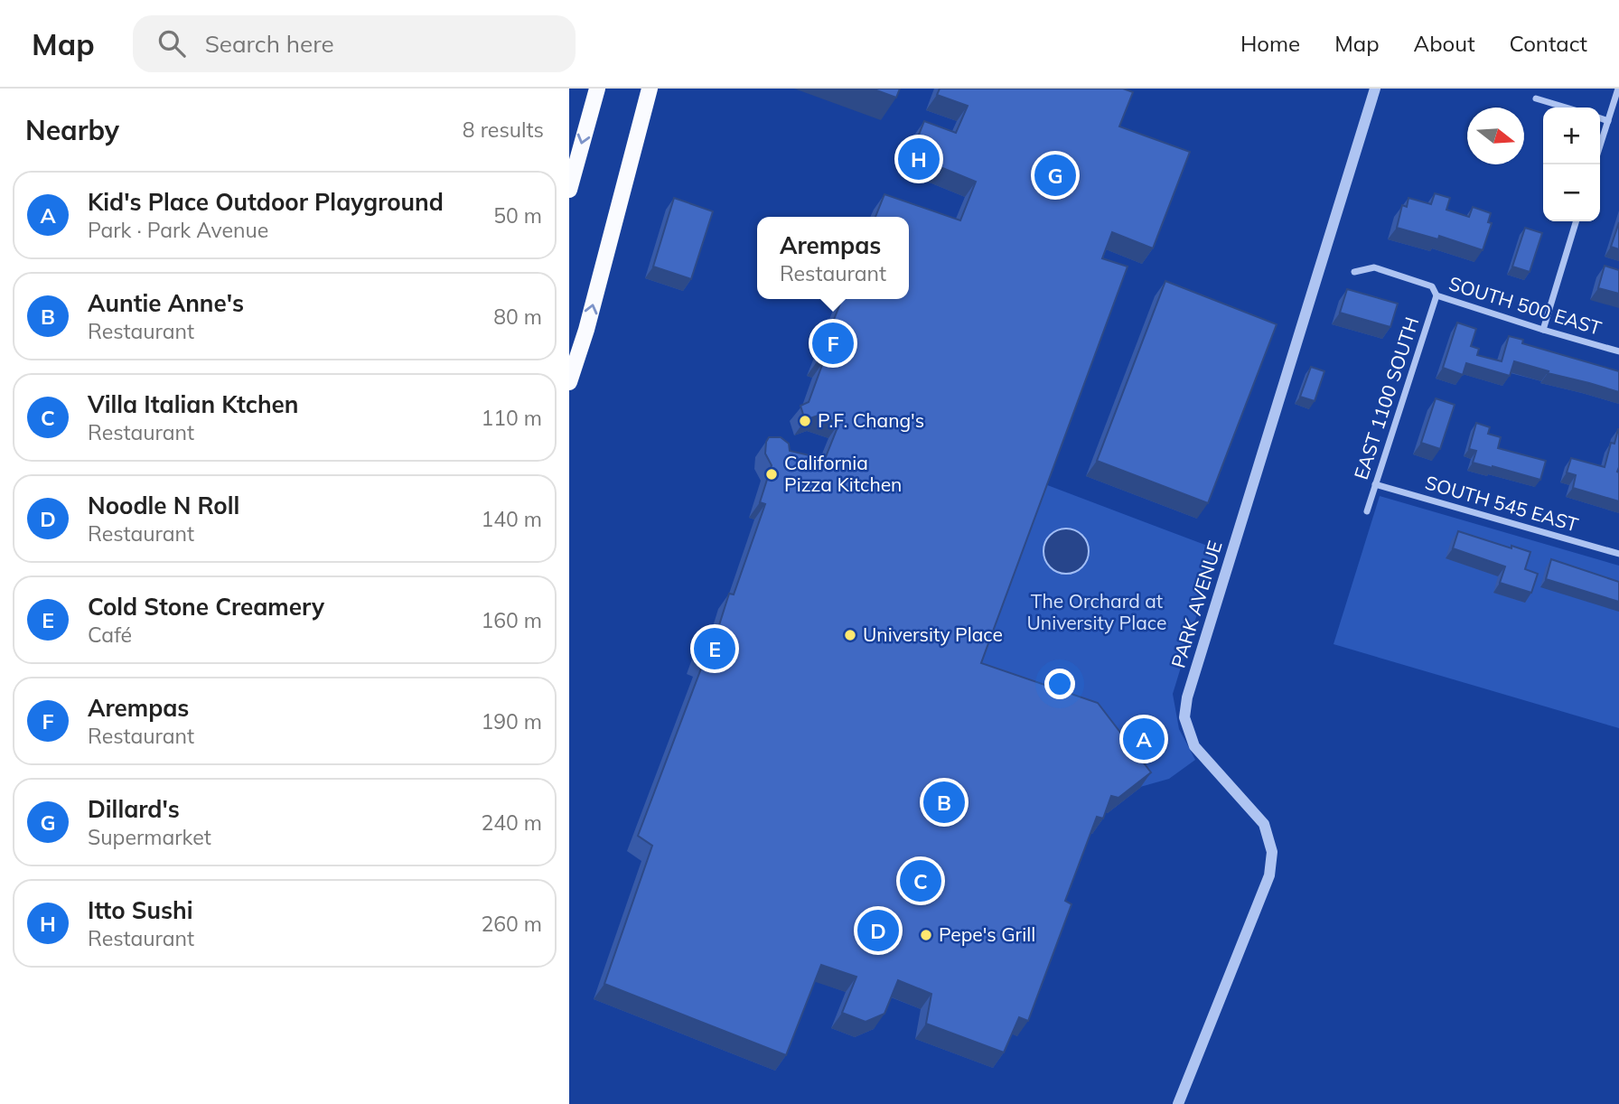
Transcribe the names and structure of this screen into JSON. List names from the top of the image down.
{
  "streets": {
    "street": [
      "SOUTH 500 EAST",
      "EAST 1100 SOUTH",
      "SOUTH 545 EAST",
      "PARK AVENUE"
    ]
  },
  "crossings": [
    ["SOUTH 500 EAST", "EAST 1100 SOUTH"],
    ["EAST 1100 SOUTH", "SOUTH 545 EAST"]
  ],
  "parks": ["The Orchard at University Place"],
  "places": [
    "P.F. Chang's",
    "California Pizza Kitchen",
    "University Place",
    "Pepe's Grill"
  ],
  "north": "right",
  "page": {
    "header": "Map",
    "search": "Search here",
    "nav": [
      "Home",
      "Map",
      "About",
      "Contact"
    ],
    "heading": ["Nearby", "8 results"],
    "map_buttons": ["+", "−"],
    "pins": [
      "H",
      "G",
      "F",
      "E",
      "A",
      "B",
      "C",
      "D"
    ],
    "list": [
      {
        "mark": "A",
        "name": "Kid's Place Outdoor Playground",
        "note": "Park · Park Avenue",
        "value": "50 m"
      },
      {
        "mark": "B",
        "name": "Auntie Anne's",
        "note": "Restaurant",
        "value": "80 m"
      },
      {
        "mark": "C",
        "name": "Villa Italian Ktchen",
        "note": "Restaurant",
        "value": "110 m"
      },
      {
        "mark": "D",
        "name": "Noodle N Roll",
        "note": "Restaurant",
        "value": "140 m"
      },
      {
        "mark": "E",
        "name": "Cold Stone Creamery",
        "note": "Café",
        "value": "160 m"
      },
      {
        "mark": "F",
        "name": "Arempas",
        "note": "Restaurant",
        "value": "190 m"
      },
      {
        "mark": "G",
        "name": "Dillard's",
        "note": "Supermarket",
        "value": "240 m"
      },
      {
        "mark": "H",
        "name": "Itto Sushi",
        "note": "Restaurant",
        "value": "260 m"
      }
    ],
    "popup": ["Arempas", "Restaurant"]
  }
}
